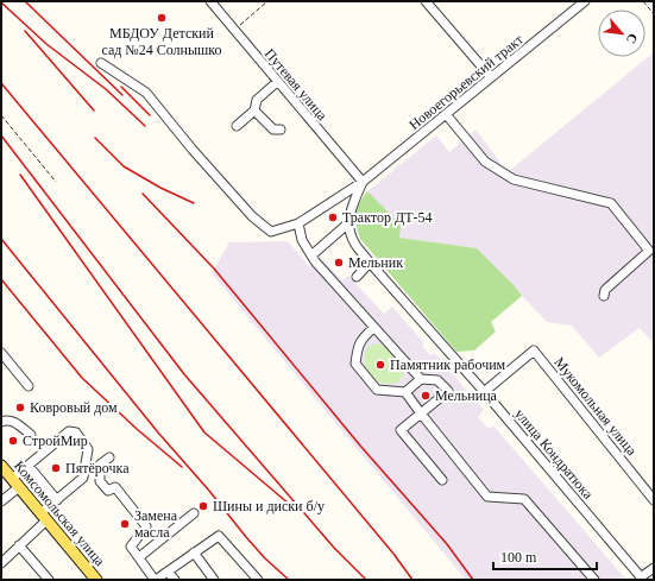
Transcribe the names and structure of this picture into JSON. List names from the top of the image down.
{
  "streets": {
    "main road": ["Комсомольская улица"],
    "street": [
      "Новоегорьевский тракт",
      "Путевая улица",
      "Мукомольная улица",
      "улица Кондратюка"
    ]
  },
  "crossings": [
    ["Новоегорьевский тракт", "Путевая улица"],
    ["Новоегорьевский тракт", "улица Кондратюка"],
    ["Мукомольная улица", "улица Кондратюка"]
  ],
  "places": [
    "МБДОУ Детский сад №24 Солнышко",
    "Трактор ДТ-54",
    "Мельник",
    "Памятник рабочим",
    "Мельница",
    "Ковровый дом",
    "СтройМир",
    "Пятёрочка",
    "Шины и диски б/у",
    "Замена масла"
  ],
  "scale_bar": "100 m",
  "north": "bottom right"
}
